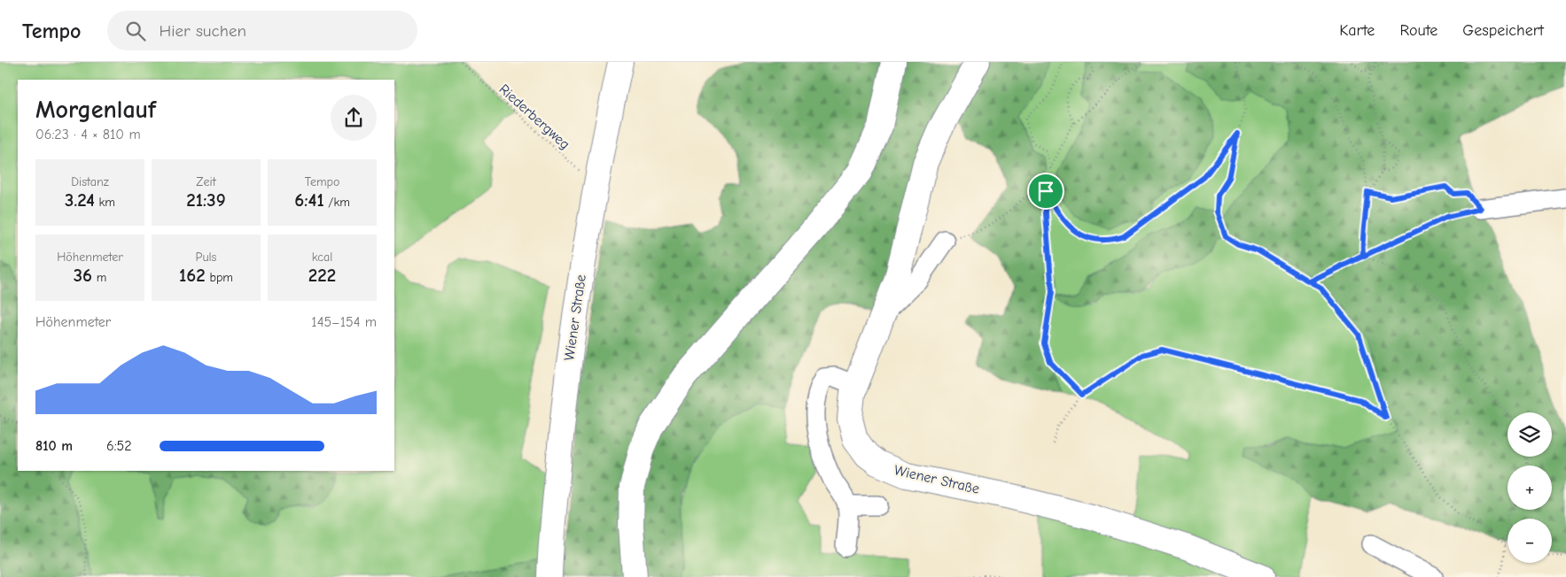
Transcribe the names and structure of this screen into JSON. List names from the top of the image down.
{
  "streets": {
    "main road": ["Wiener Straße"],
    "path": ["Riederbergweg"]
  },
  "crossings": [
    ["Riederbergweg", "Wiener Straße"]
  ],
  "page": {
    "header": "Tempo",
    "search": "Hier suchen",
    "nav": ["Karte", "Route", "Gespeichert"],
    "heading": ["Morgenlauf", "06:23 · 4 × 810 m"],
    "stats": [
      ["Distanz", "3.24 km"],
      ["Zeit", "21:39"],
      ["Tempo", "6:41 /km"],
      ["Höhenmeter", "36 m"],
      ["Puls", "162 bpm"],
      ["kcal", "222"]
    ],
    "chart": ["Höhenmeter", "145–154 m"],
    "map_buttons": ["+", "−"],
    "list": [
      {
        "name": "810 m",
        "note": "6:52"
      }
    ]
  }
}
